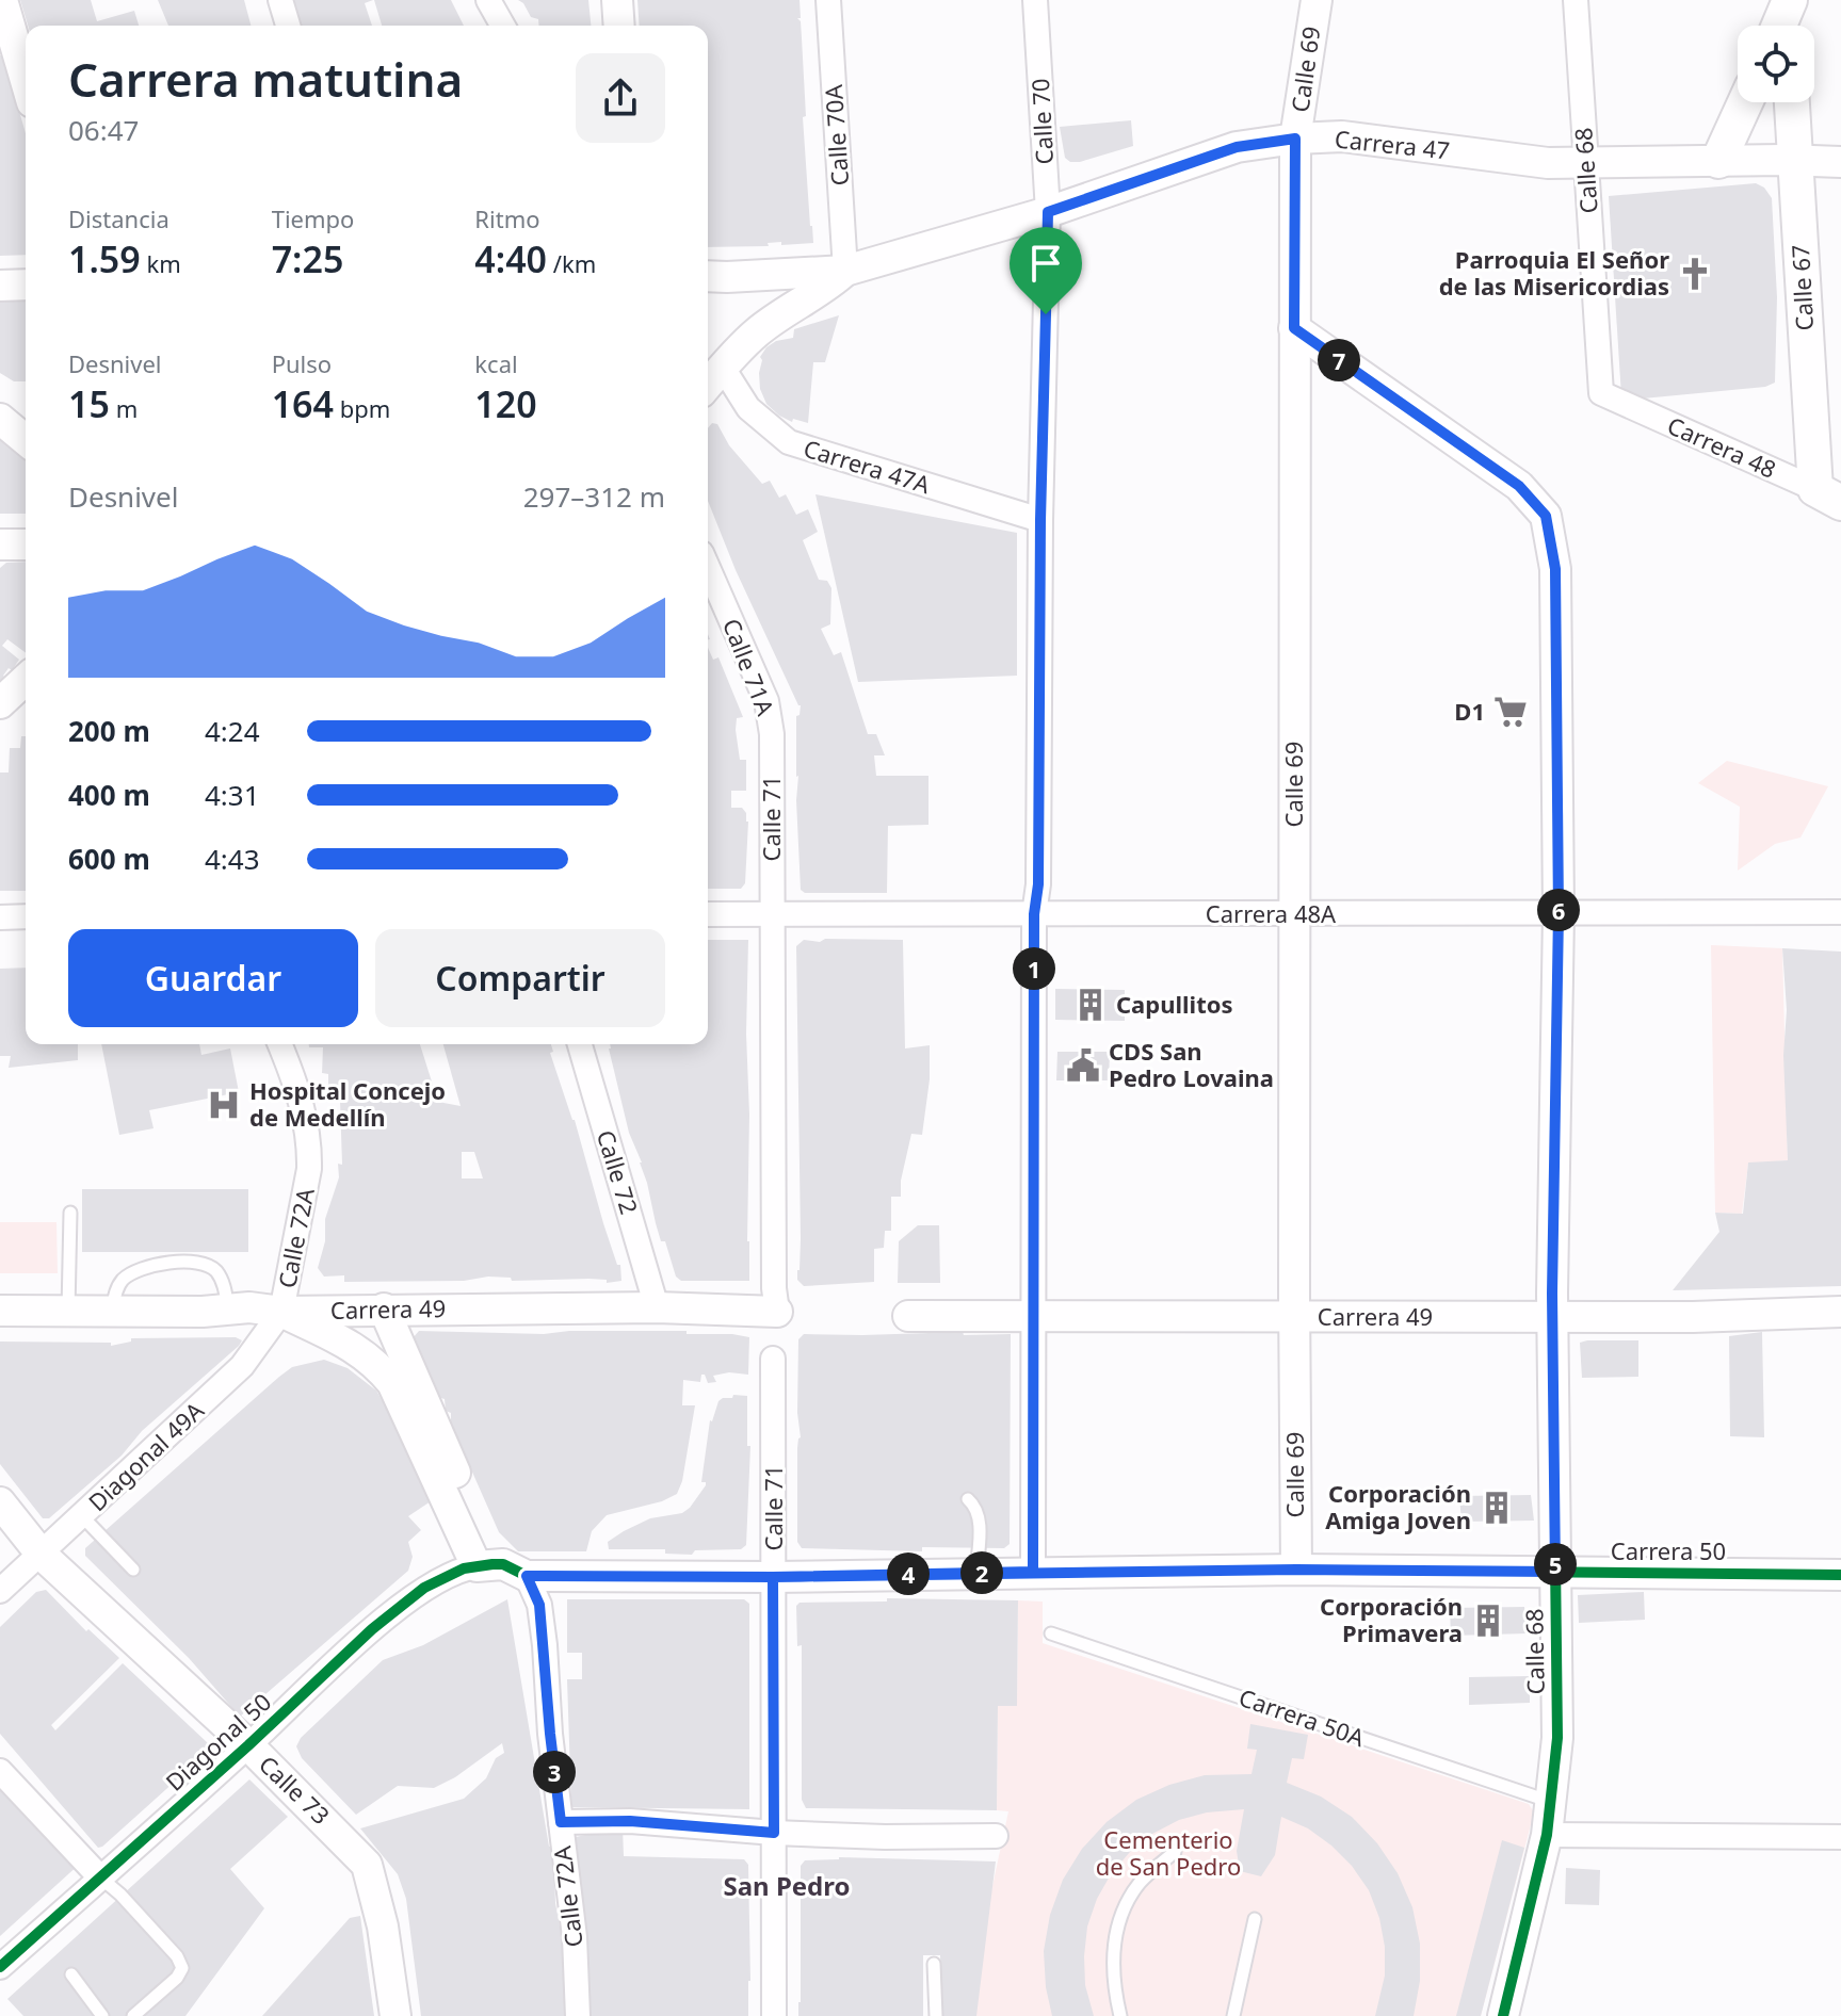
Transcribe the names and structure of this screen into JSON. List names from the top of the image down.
{
  "streets": {
    "main road": ["Calle 67"],
    "street": [
      "Calle 69",
      "Calle 70",
      "Calle 70A",
      "Carrera 47",
      "Calle 68",
      "Carrera 48",
      "Carrera 47A",
      "Calle 71A",
      "Calle 71",
      "Carrera 48A",
      "Calle 72",
      "Calle 72A",
      "Carrera 49",
      "Diagonal 49A",
      "Carrera 50",
      "Diagonal 50",
      "Calle 73"
    ],
    "lane": ["Carrera 50A"]
  },
  "crossings": [
    ["Calle 69", "Carrera 47"],
    ["Calle 69", "Calle 68"],
    ["Calle 69", "Carrera 48A"],
    ["Calle 69", "Carrera 49"],
    ["Calle 69", "Carrera 50"],
    ["Calle 70", "Carrera 47"],
    ["Calle 70", "Carrera 47A"],
    ["Calle 70", "Carrera 48A"],
    ["Calle 70", "Carrera 49"],
    ["Calle 70", "Carrera 50"],
    ["Calle 70A", "Carrera 47"],
    ["Carrera 47", "Calle 68"],
    ["Carrera 47", "Calle 67"],
    ["Carrera 47", "Carrera 47A"],
    ["Calle 68", "Carrera 48"],
    ["Calle 68", "Carrera 48A"],
    ["Calle 68", "Carrera 49"],
    ["Calle 68", "Carrera 50"],
    ["Calle 68", "Carrera 50A"],
    ["Calle 67", "Carrera 48"],
    ["Calle 71A", "Calle 71"],
    ["Calle 71", "Carrera 48A"],
    ["Calle 71", "Carrera 49"],
    ["Calle 71", "Carrera 50"],
    ["Calle 72", "Carrera 49"],
    ["Calle 72A", "Carrera 49"],
    ["Calle 72A", "Diagonal 49A"],
    ["Calle 72A", "Carrera 50"],
    ["Calle 72A", "Diagonal 50"],
    ["Carrera 49", "Diagonal 49A"],
    ["Diagonal 49A", "Calle 73"],
    ["Carrera 50", "Diagonal 50"],
    ["Diagonal 50", "Calle 73"]
  ],
  "districts": ["San Pedro"],
  "parks": ["Cementerio de San Pedro"],
  "places": {
    "church": ["Parroquia El Señor de las Misericordias"],
    "supermarket": ["D1"],
    "building": ["Capullitos", "Corporación Amiga Joven", "Corporación Primavera"],
    "public building": ["CDS San Pedro Lovaina"],
    "hospital": ["Hospital Concejo de Medellín"]
  },
  "page": {
    "heading": ["Carrera matutina", "06:47"],
    "stats": [
      ["Distancia", "1.59 km"],
      ["Tiempo", "7:25"],
      ["Ritmo", "4:40 /km"],
      ["Desnivel", "15 m"],
      ["Pulso", "164 bpm"],
      ["kcal", "120"]
    ],
    "pins": [
      "7",
      "6",
      "1",
      "5",
      "2",
      "4",
      "3"
    ],
    "chart": ["Desnivel", "297–312 m"],
    "list": [
      {
        "name": "200 m",
        "note": "4:24"
      },
      {
        "name": "400 m",
        "note": "4:31"
      },
      {
        "name": "600 m",
        "note": "4:43"
      }
    ],
    "buttons": ["Guardar", "Compartir"]
  }
}
